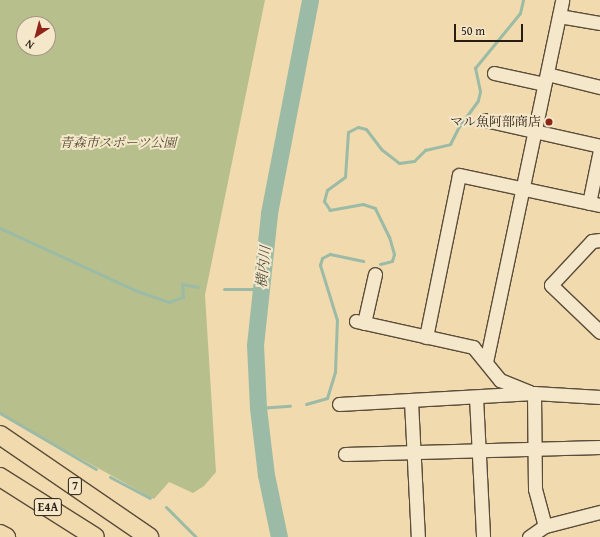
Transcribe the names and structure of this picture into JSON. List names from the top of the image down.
{
  "streets": {
    "highway": ["7", "E4A"]
  },
  "water": ["横内川"],
  "parks": ["青森市スポーツ公園"],
  "places": ["マル魚阿部商店"],
  "scale_bar": "50 m",
  "north": "bottom left"
}
